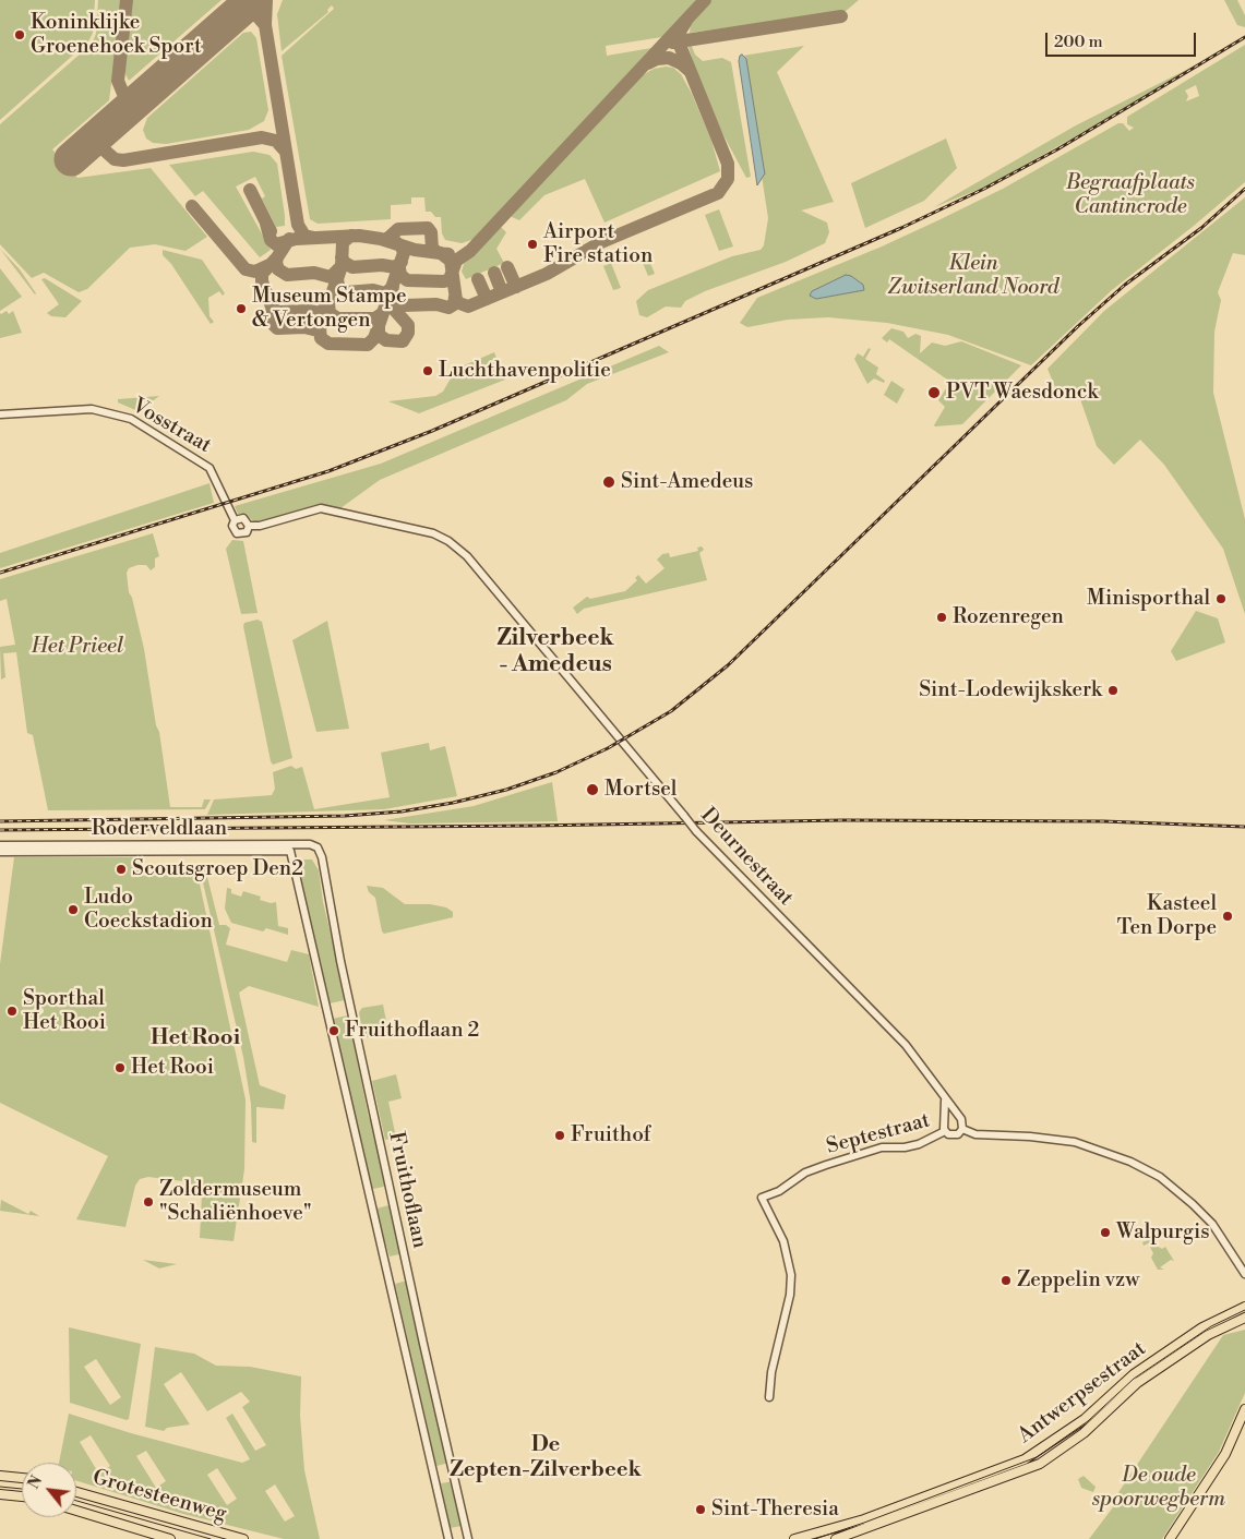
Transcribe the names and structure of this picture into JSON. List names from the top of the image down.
{
  "streets": {
    "main road": ["Antwerpsestraat", "Grotesteenweg"],
    "street": [
      "Vosstraat",
      "Roderveldlaan",
      "Deurnestraat",
      "Septestraat",
      "Fruithoflaan"
    ]
  },
  "crossings": [
    ["Vosstraat", "Deurnestraat"],
    ["Roderveldlaan", "Fruithoflaan"],
    ["Deurnestraat", "Septestraat"]
  ],
  "districts": ["Zilverbeek - Amedeus", "Het Rooi", "De Zepten-Zilverbeek"],
  "parks": [
    "Begraafplaats Cantincrode",
    "Klein Zwitserland Noord",
    "Het Prieel",
    "De oude spoorwegberm"
  ],
  "places": [
    "Koninklijke Groenehoek Sport",
    "Airport Fire station",
    "Museum Stampe & Vertongen",
    "Luchthavenpolitie",
    "PVT Waesdonck",
    "Sint-Amedeus",
    "Minisporthal",
    "Rozenregen",
    "Sint-Lodewijkskerk",
    "Mortsel",
    "Scoutsgroep Den2",
    "Ludo Coeckstadion",
    "Kasteel Ten Dorpe",
    "Sporthal Het Rooi",
    "Fruithoflaan 2",
    "Het Rooi",
    "Fruithof",
    "Zoldermuseum \"Schaliënhoeve\"",
    "Walpurgis",
    "Zeppelin vzw",
    "Sint-Theresia"
  ],
  "scale_bar": "200 m",
  "north": "top left"
}
